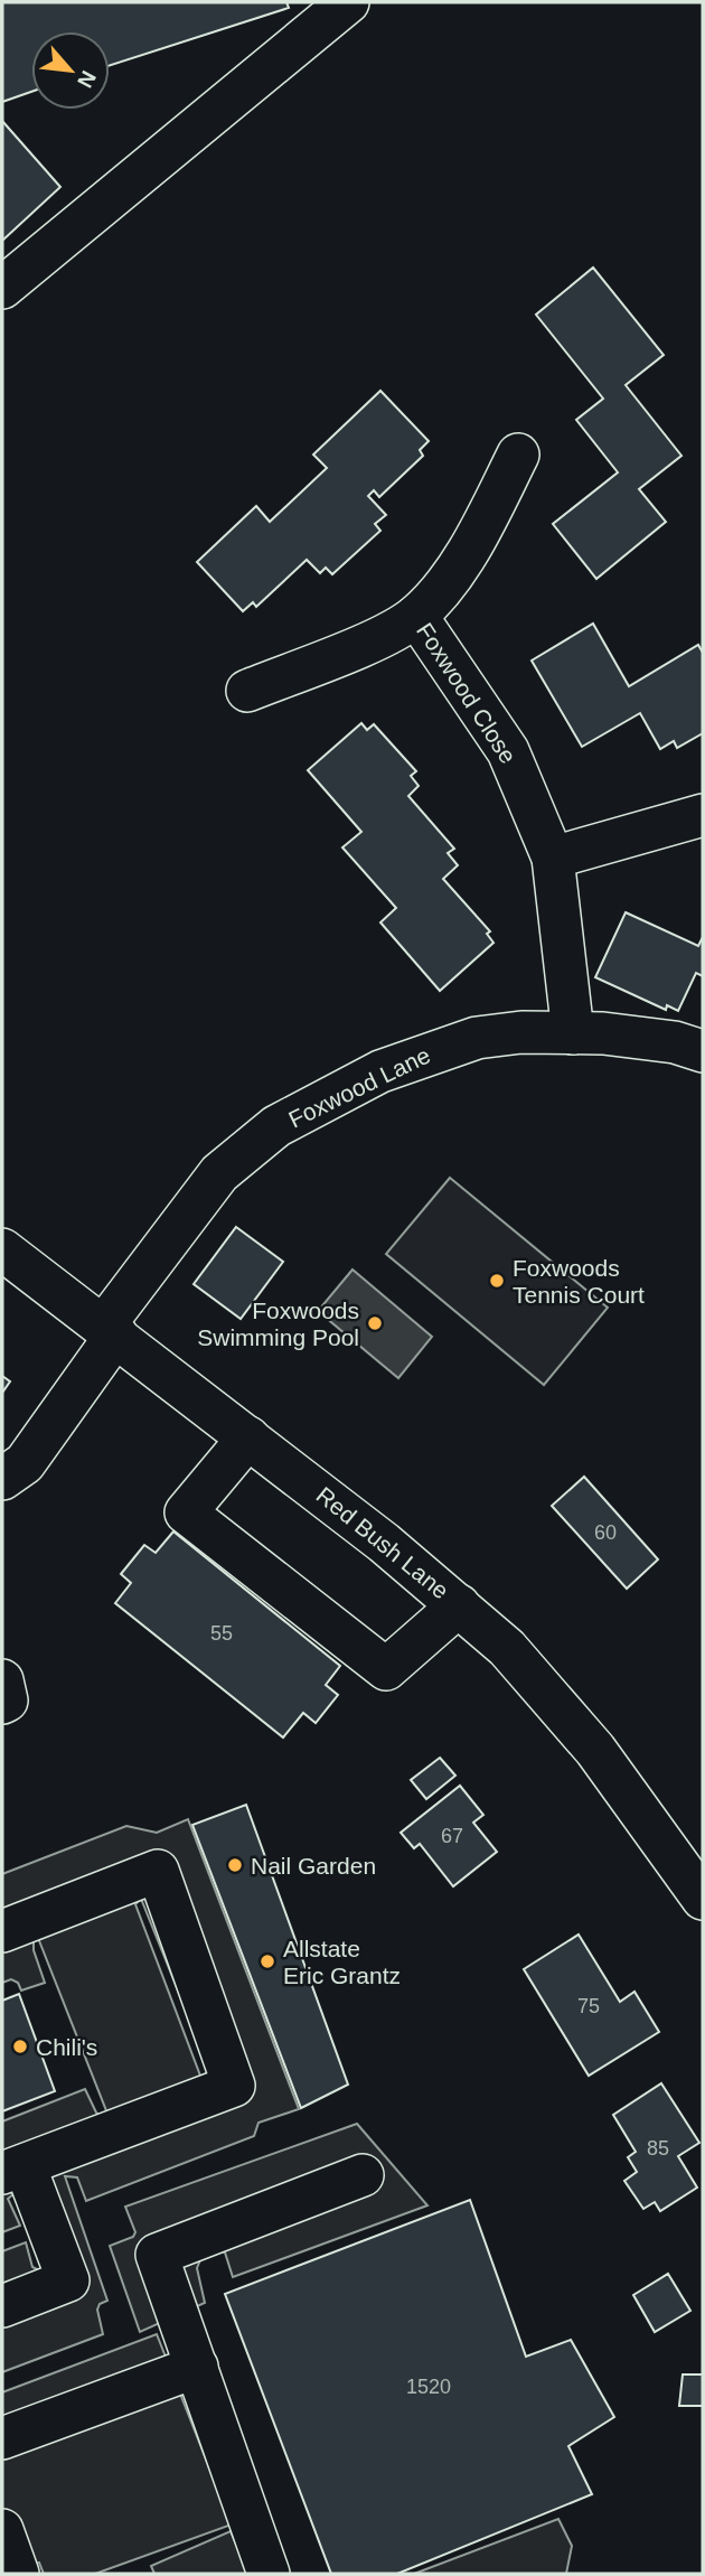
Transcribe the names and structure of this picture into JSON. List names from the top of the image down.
{
  "streets": {
    "street": ["Foxwood Close", "Foxwood Lane", "Red Bush Lane"]
  },
  "crossings": [
    ["Foxwood Close", "Foxwood Lane"],
    ["Foxwood Lane", "Red Bush Lane"]
  ],
  "places": [
    "Foxwoods Tennis Court",
    "Foxwoods Swimming Pool",
    "Nail Garden",
    "Allstate Eric Grantz",
    "Chili's"
  ],
  "house_numbers": [
    "60",
    "55",
    "67",
    "75",
    "85",
    "1520"
  ],
  "north": "bottom right"
}
